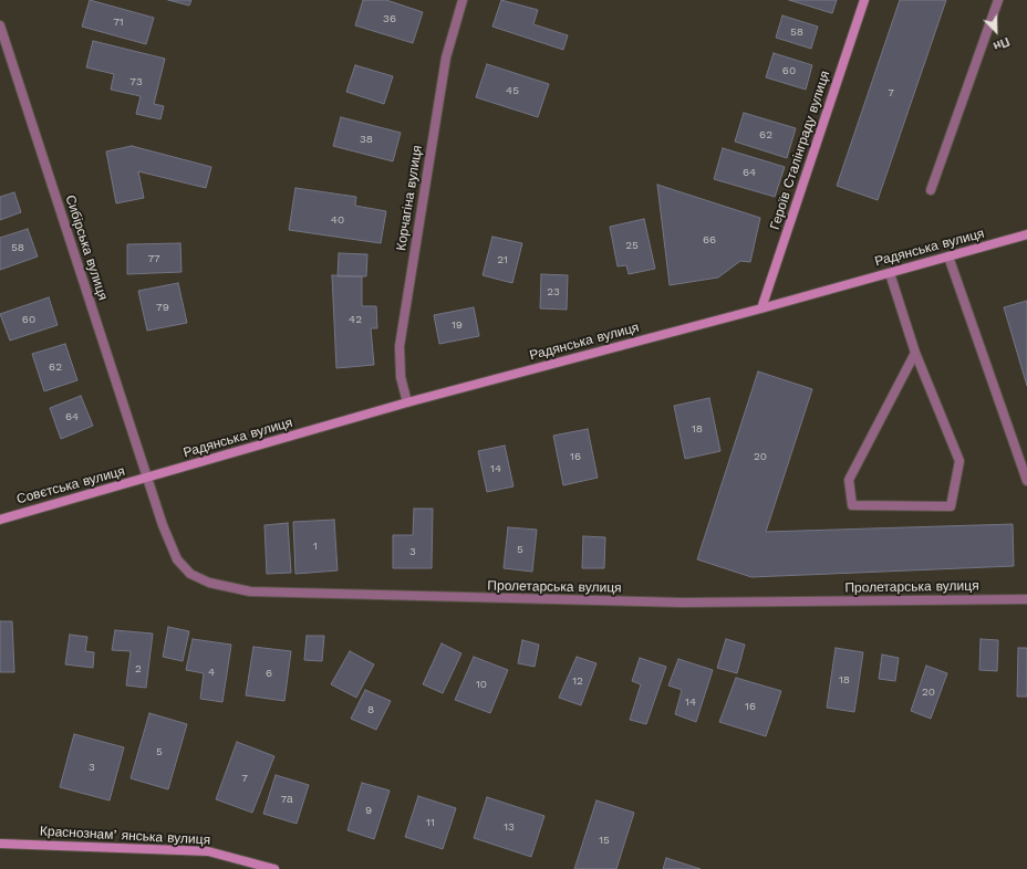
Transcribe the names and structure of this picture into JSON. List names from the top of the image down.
{
  "streets": {
    "street": [
      "Героїв Сталінграду вулиця",
      "Корчагіна вулиця",
      "Сибірська вулиця",
      "Радянська вулиця",
      "Совєтська вулиця",
      "Пролетарська вулиця",
      "Краснознамʼянська вулиця"
    ]
  },
  "crossings": [
    ["Героїв Сталінграду вулиця", "Радянська вулиця"],
    ["Корчагіна вулиця", "Радянська вулиця"],
    ["Сибірська вулиця", "Радянська вулиця"],
    ["Сибірська вулиця", "Совєтська вулиця"],
    ["Сибірська вулиця", "Пролетарська вулиця"],
    ["Радянська вулиця", "Совєтська вулиця"],
    ["Радянська вулиця", "Пролетарська вулиця"],
    ["Совєтська вулиця", "Пролетарська вулиця"]
  ],
  "house_numbers": [
    "36",
    "71",
    "58",
    "60",
    "73",
    "45",
    "7",
    "62",
    "38",
    "64",
    "40",
    "66",
    "25",
    "58",
    "77",
    "21",
    "23",
    "79",
    "60",
    "42",
    "19",
    "62",
    "64",
    "18",
    "16",
    "20",
    "14",
    "1",
    "5",
    "3",
    "2",
    "4",
    "6",
    "18",
    "12",
    "10",
    "20",
    "14",
    "16",
    "8",
    "5",
    "3",
    "7",
    "7а",
    "9",
    "11",
    "13",
    "15"
  ],
  "north": "bottom right"
}
